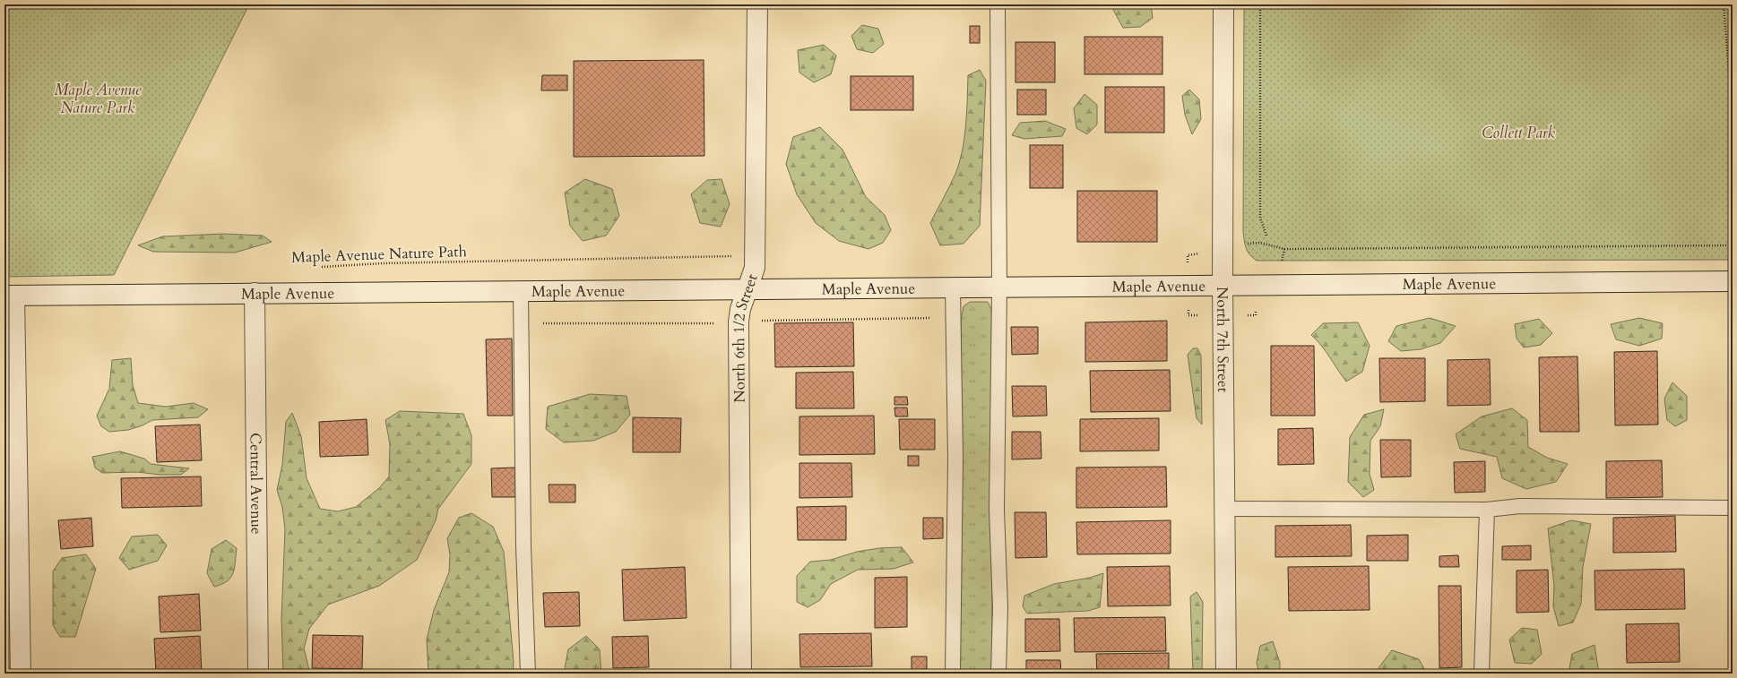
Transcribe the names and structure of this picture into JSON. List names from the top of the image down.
{
  "streets": {
    "street": [
      "Maple Avenue",
      "North 6th 1/2 Street",
      "North 7th Street",
      "Central Avenue"
    ],
    "path": ["Maple Avenue Nature Path"]
  },
  "crossings": [
    ["Maple Avenue Nature Path", "North 6th 1/2 Street"],
    ["Maple Avenue", "North 6th 1/2 Street"],
    ["Maple Avenue", "North 7th Street"],
    ["Maple Avenue", "Central Avenue"]
  ],
  "parks": ["Maple Avenue Nature Park", "Collett Park"]
}
